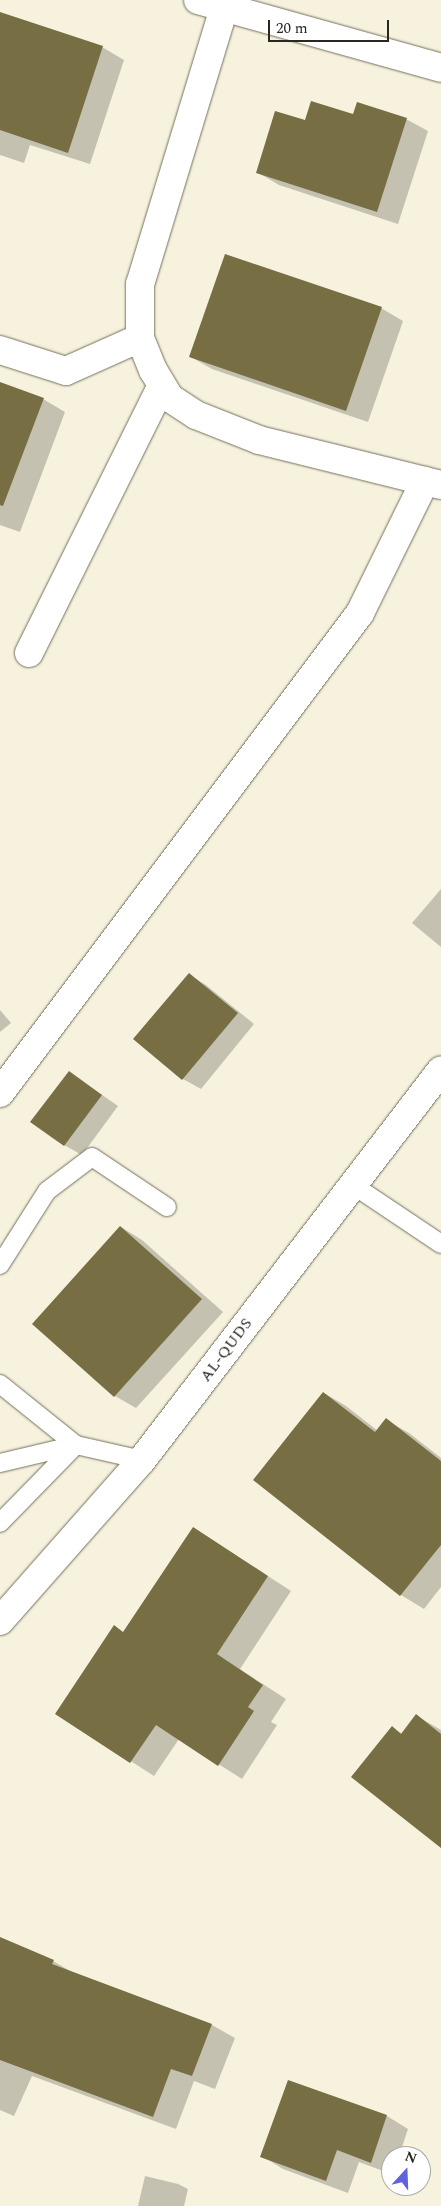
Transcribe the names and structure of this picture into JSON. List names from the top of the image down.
{
  "streets": {
    "street": ["AL-QUDS"]
  },
  "scale_bar": "20 m",
  "north": "top"
}
